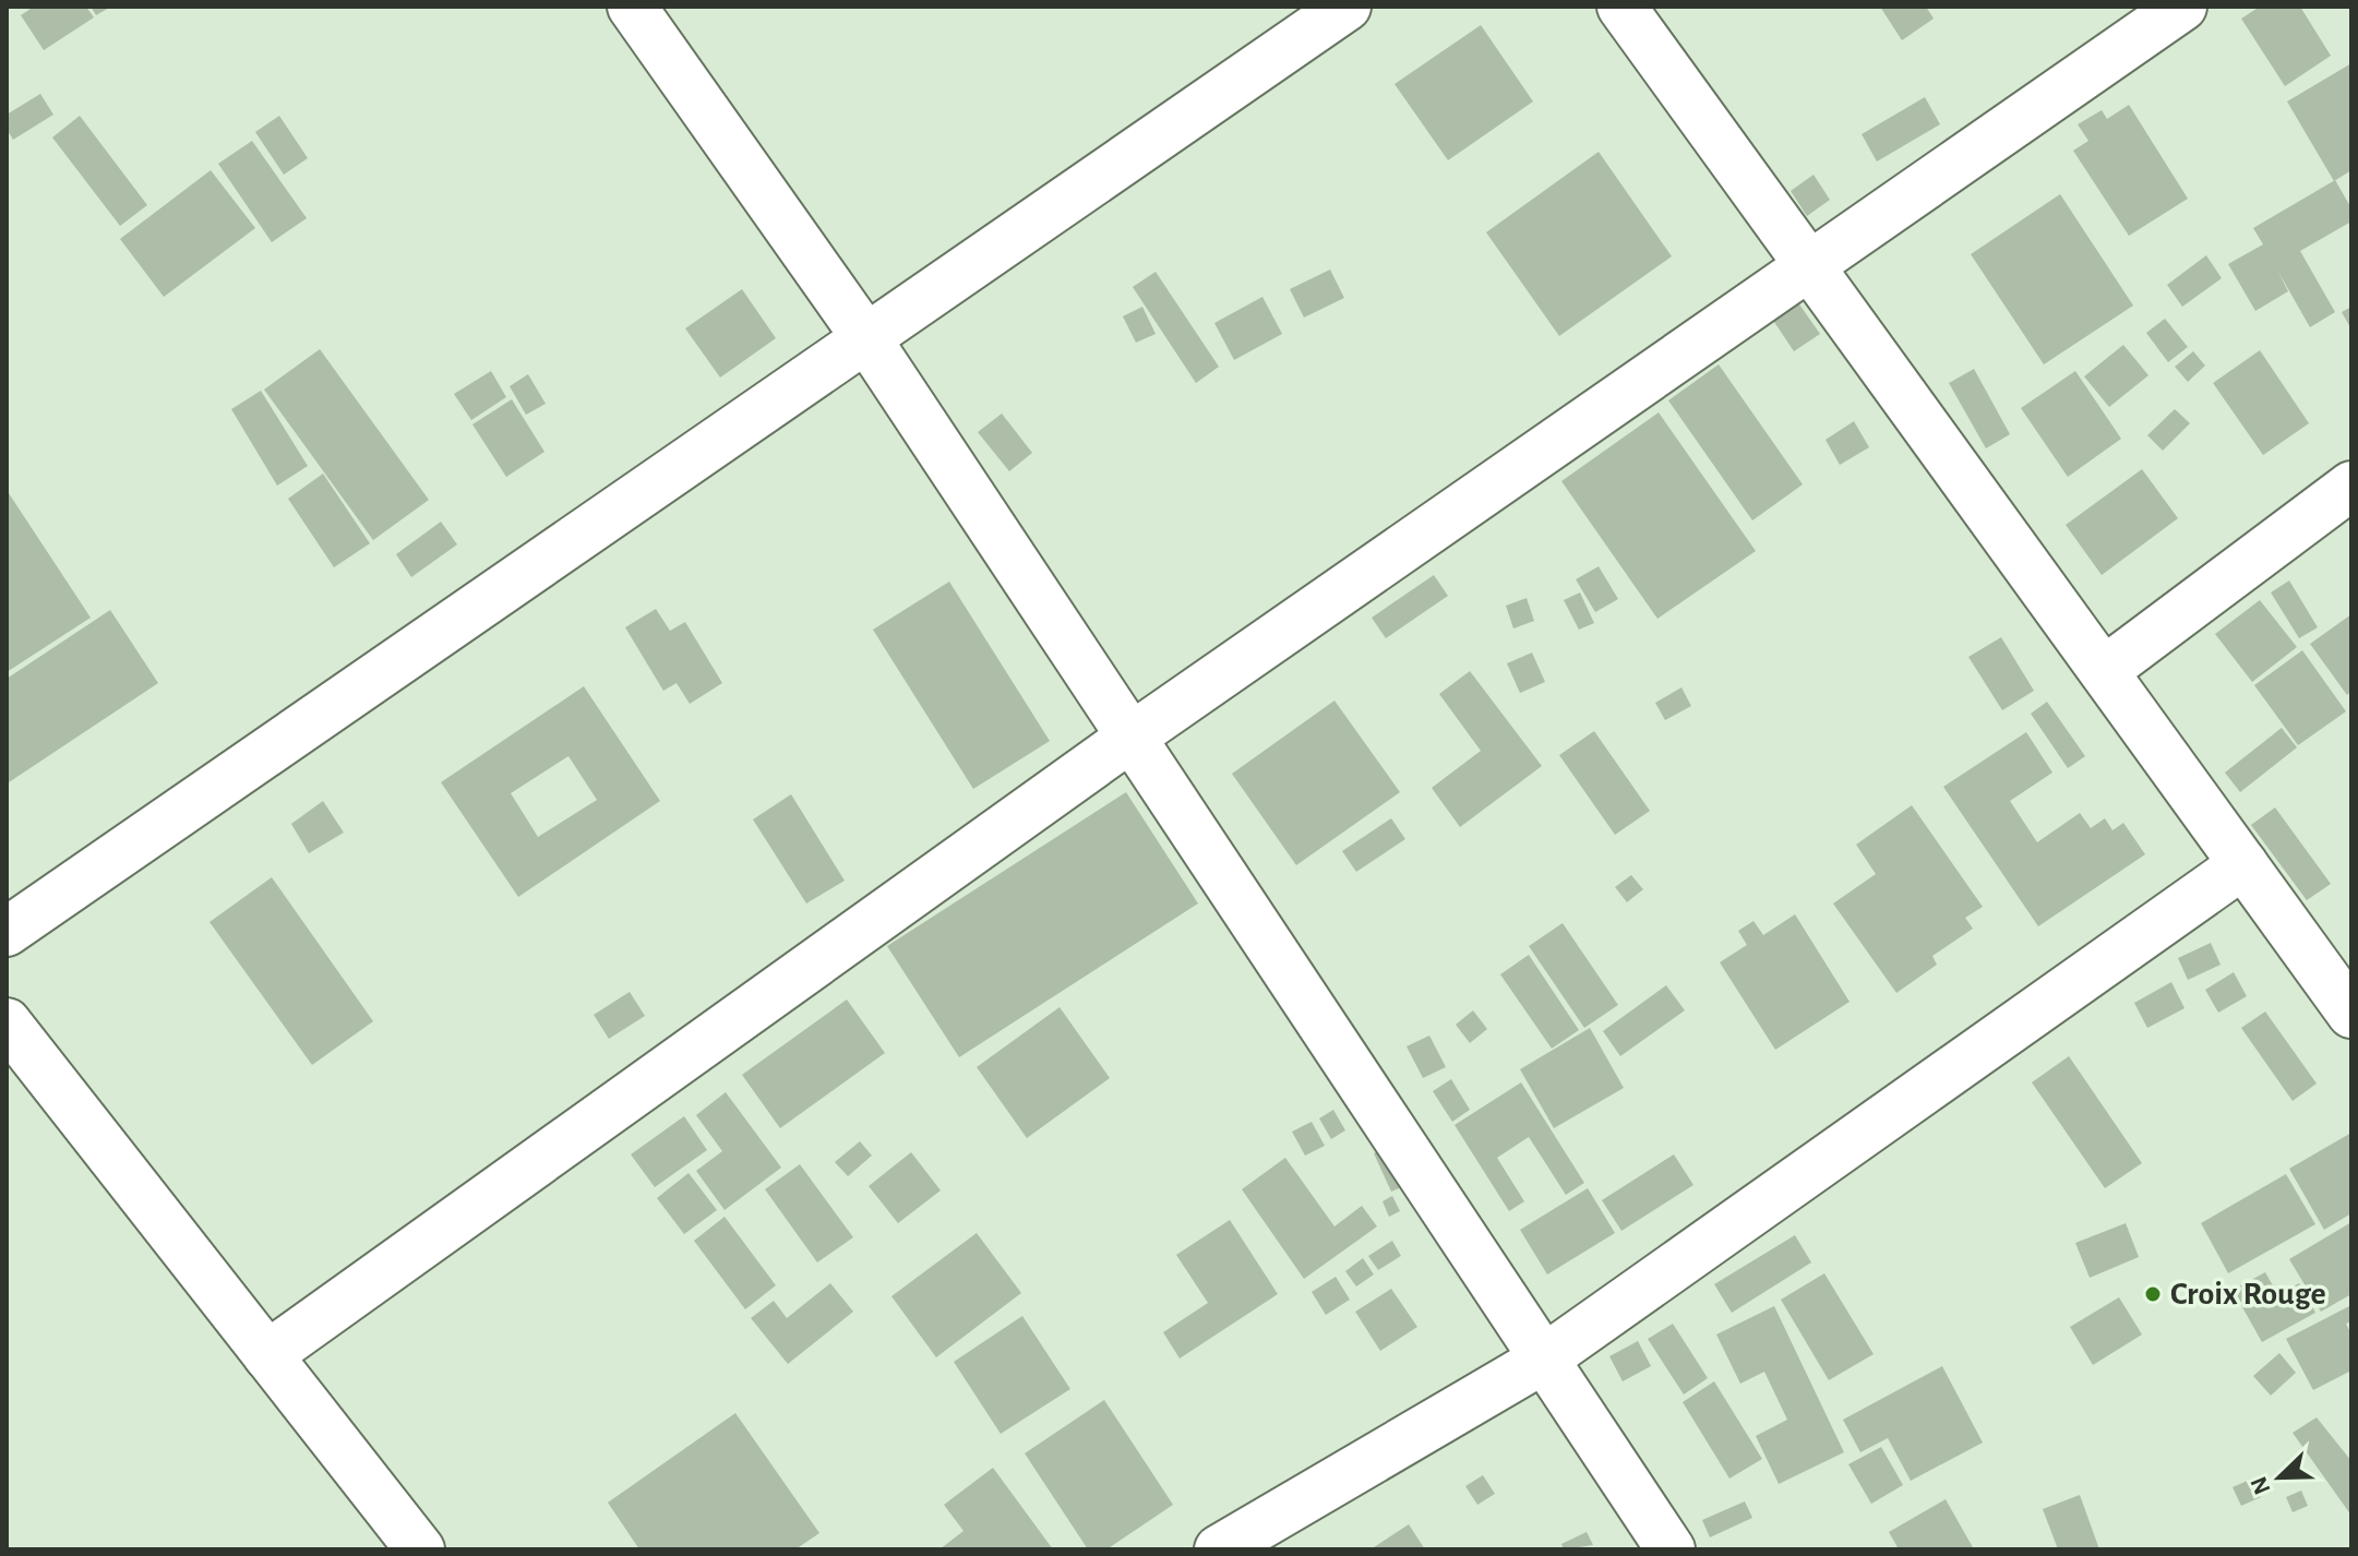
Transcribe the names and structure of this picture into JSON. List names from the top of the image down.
{
  "places": ["Croix Rouge"],
  "north": "bottom left"
}
